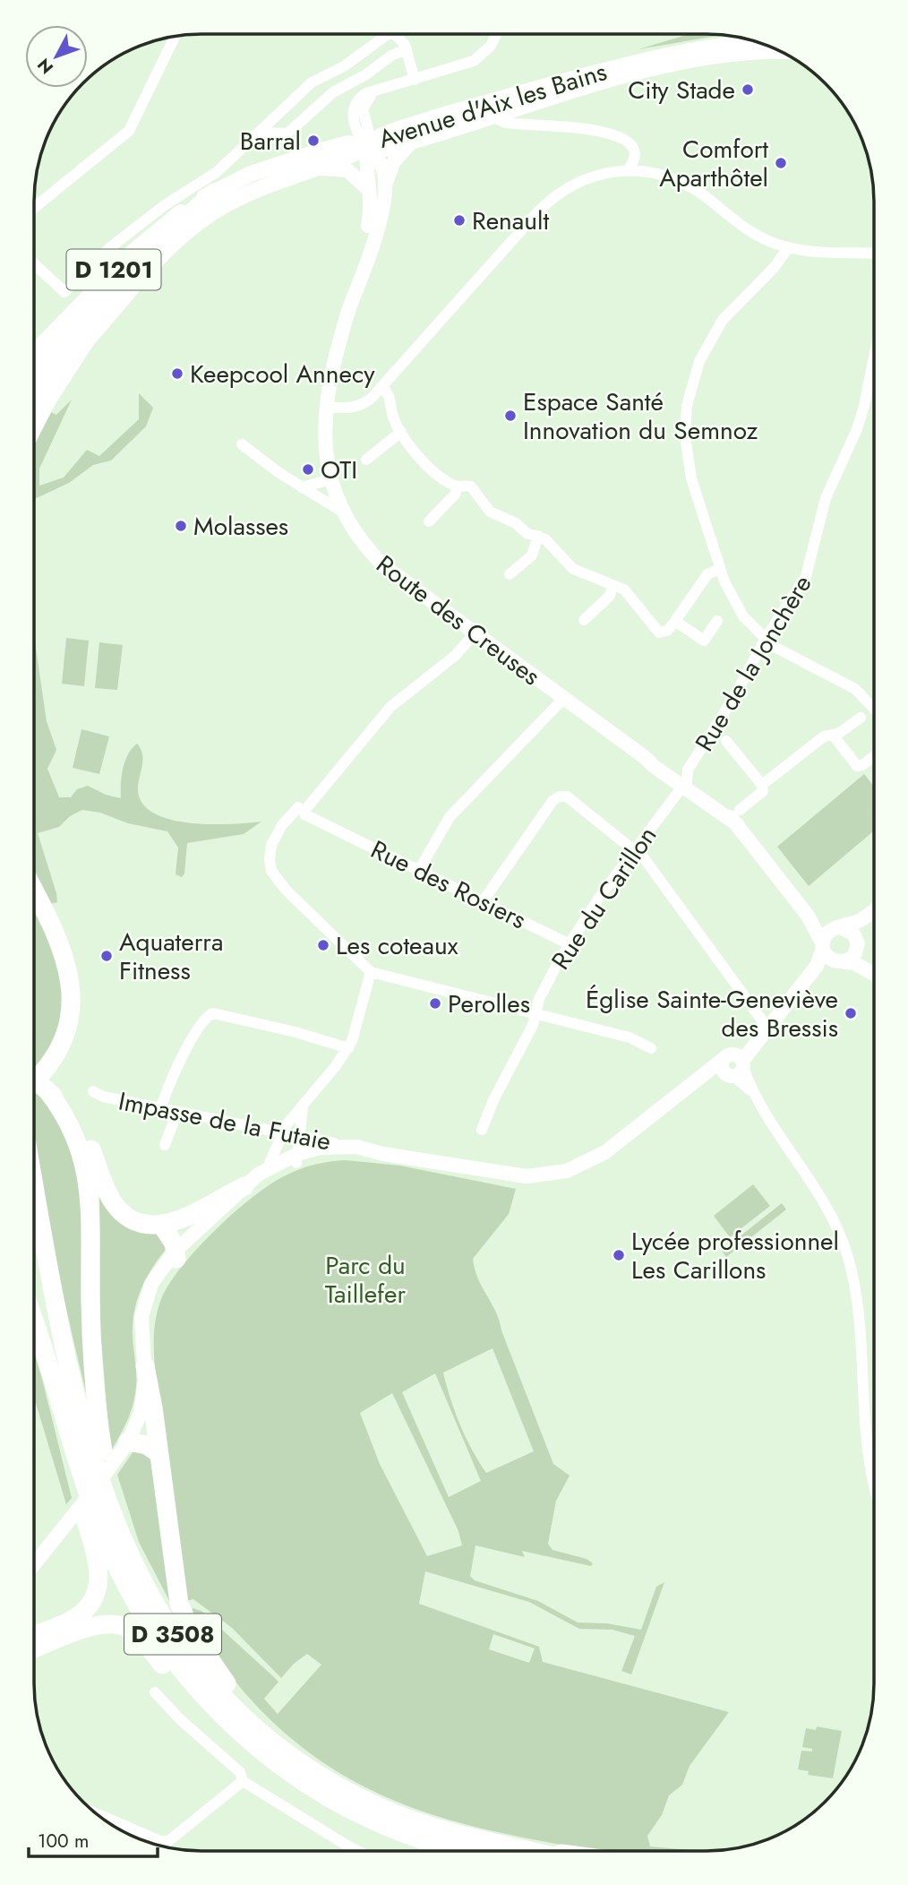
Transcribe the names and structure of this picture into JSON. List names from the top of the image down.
{
  "streets": {
    "highway": ["D 3508"],
    "main road": ["Avenue d'Aix les Bains", "D 1201"],
    "street": [
      "Route des Creuses",
      "Rue de la Jonchère",
      "Rue des Rosiers",
      "Rue du Carillon",
      "Impasse de la Futaie"
    ]
  },
  "crossings": [
    ["Avenue d'Aix les Bains", "Route des Creuses"],
    ["Route des Creuses", "Rue de la Jonchère"],
    ["Route des Creuses", "Rue du Carillon"],
    ["Rue de la Jonchère", "Rue du Carillon"],
    ["Rue des Rosiers", "Rue du Carillon"]
  ],
  "parks": ["Parc du Taillefer"],
  "places": [
    "City Stade",
    "Barral",
    "Comfort Aparthôtel",
    "Renault",
    "Keepcool Annecy",
    "Espace Santé Innovation du Semnoz",
    "OTI",
    "Molasses",
    "Les coteaux",
    "Aquaterra Fitness",
    "Perolles",
    "Église Sainte-Geneviève des Bressis",
    "Lycée professionnel Les Carillons"
  ],
  "scale_bar": "100 m",
  "north": "bottom left"
}
